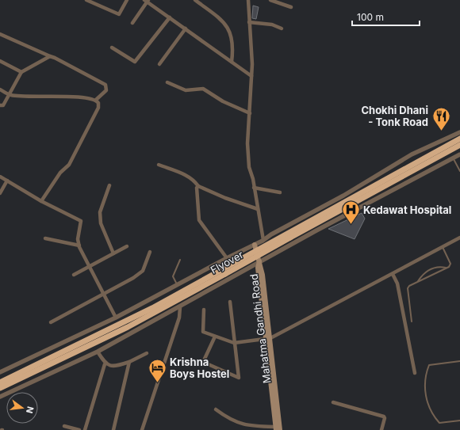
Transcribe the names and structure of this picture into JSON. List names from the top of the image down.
{
  "streets": {
    "highway": ["Flyover"],
    "main road": ["Mahatma Gandhi Road"]
  },
  "places": {
    "restaurant": ["Chokhi Dhani - Tonk Road"],
    "hospital": ["Kedawat Hospital"],
    "hotel": ["Krishna Boys Hostel"]
  },
  "scale_bar": "100 m",
  "north": "right"
}
